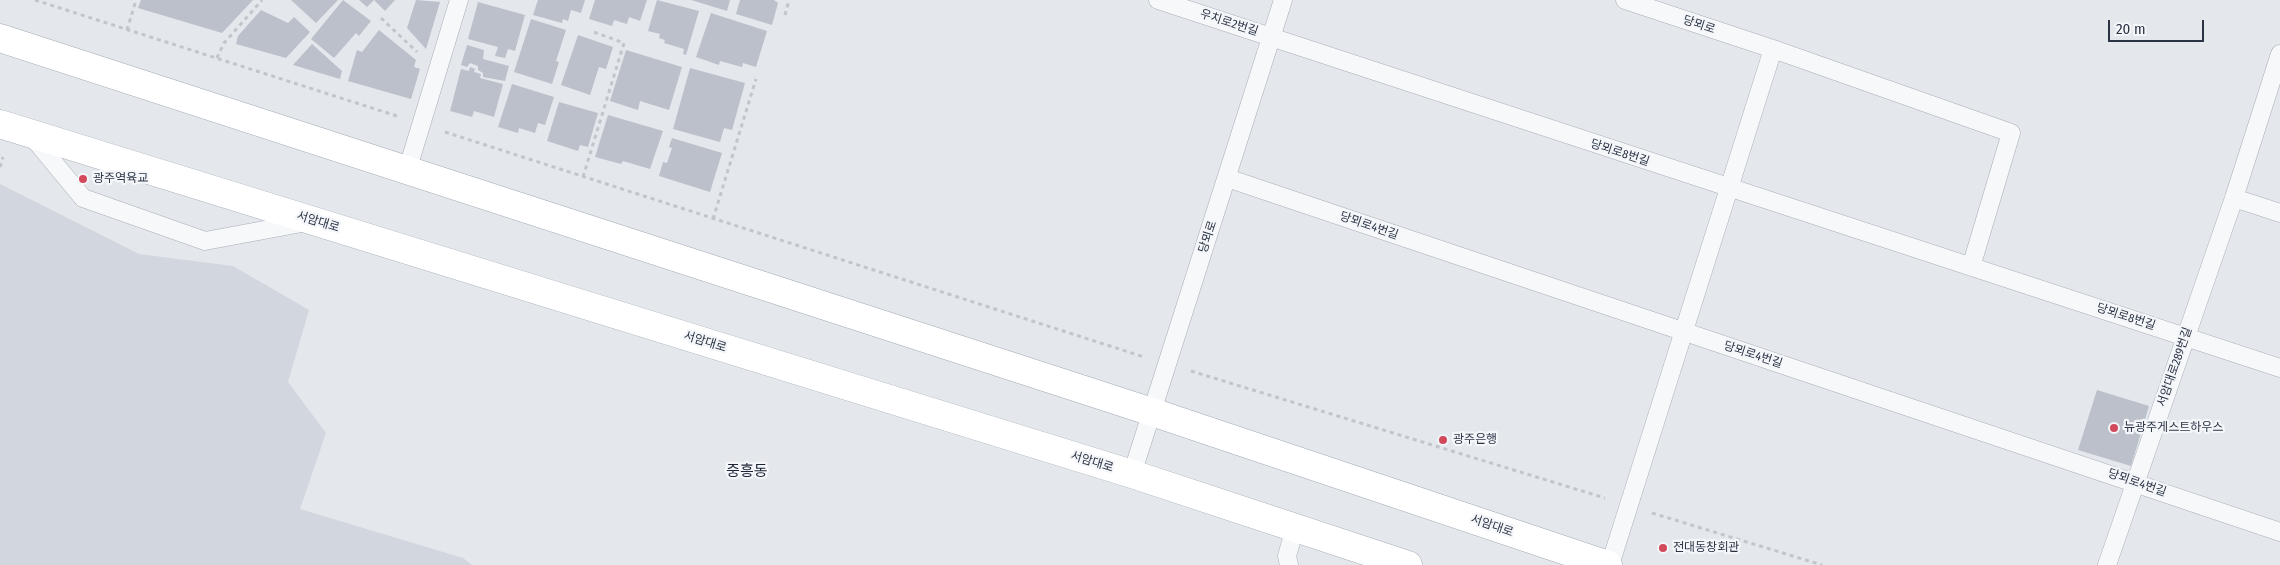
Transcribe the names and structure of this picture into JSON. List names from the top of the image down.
{
  "streets": {
    "main road": ["서암대로"],
    "lane": [
      "우치로2번길",
      "당뫼로",
      "당뫼로8번길",
      "당뫼로4번길",
      "서암대로289번길"
    ]
  },
  "crossings": [
    ["우치로2번길", "당뫼로"],
    ["우치로2번길", "당뫼로8번길"],
    ["당뫼로", "당뫼로8번길"],
    ["당뫼로", "서암대로"],
    ["당뫼로", "당뫼로4번길"],
    ["당뫼로8번길", "서암대로289번길"],
    ["당뫼로4번길", "서암대로289번길"]
  ],
  "districts": ["중흥동"],
  "places": [
    "광주역육교",
    "뉴광주게스트하우스",
    "광주은행",
    "전대동창회관"
  ],
  "scale_bar": "20 m"
}
